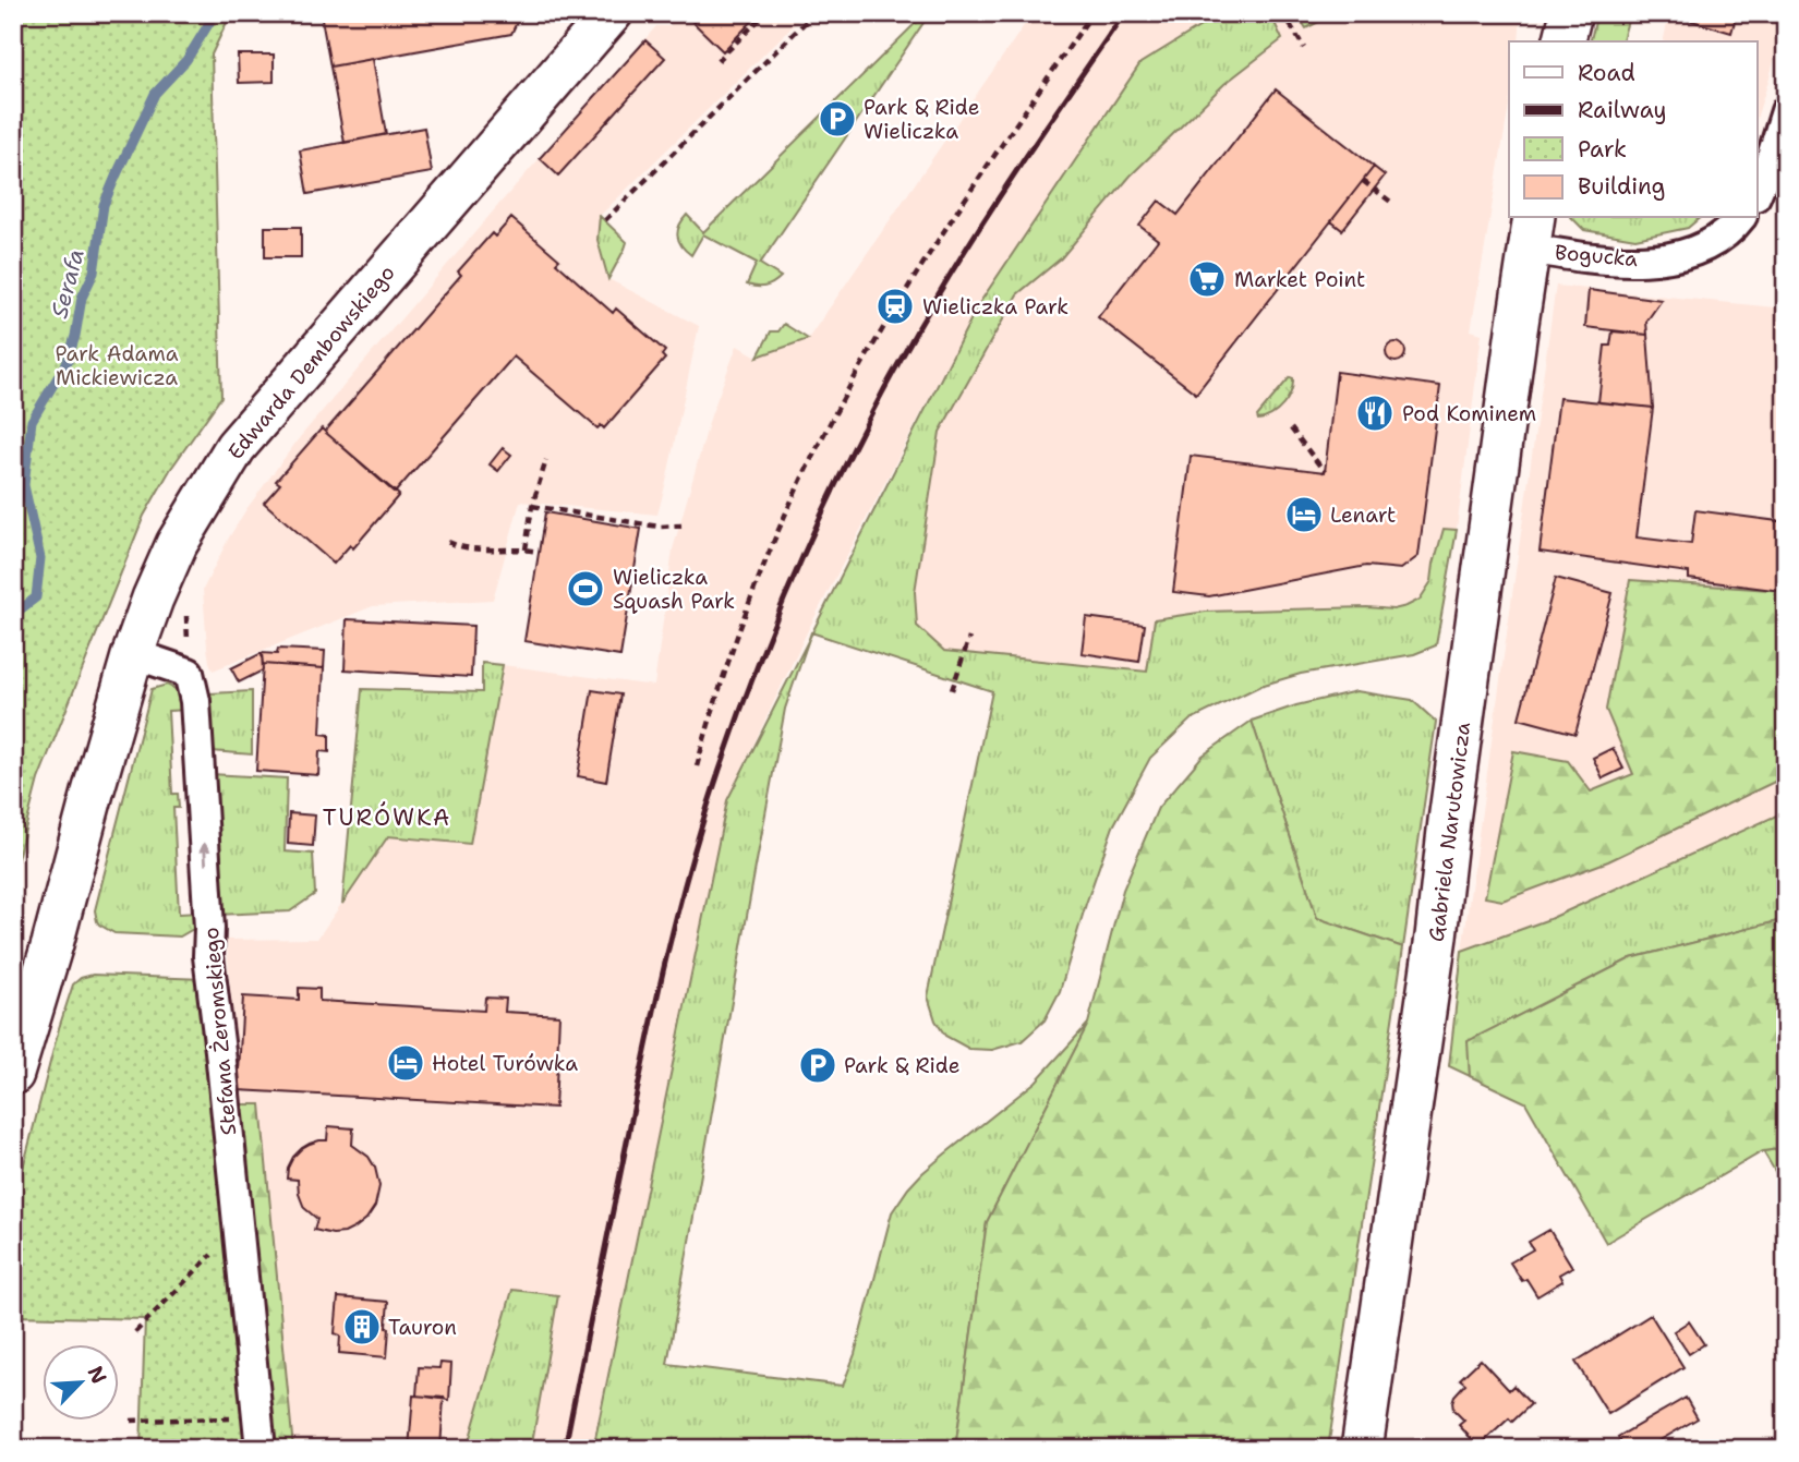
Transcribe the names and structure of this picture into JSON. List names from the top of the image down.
{
  "streets": {
    "street": [
      "Bogucka",
      "Edwarda Dembowskiego",
      "Gabriela Narutowicza",
      "Stefana Żeromskiego"
    ]
  },
  "crossings": [
    ["Bogucka", "Gabriela Narutowicza"]
  ],
  "one_way": ["Stefana Żeromskiego"],
  "districts": ["TURÓWKA"],
  "water": ["Serafa"],
  "parks": ["Park Adama Mickiewicza"],
  "places": {
    "parking": ["Park & Ride Wieliczka", "Park & Ride"],
    "supermarket": ["Market Point"],
    "station": ["Wieliczka Park"],
    "restaurant": ["Pod Kominem"],
    "hotel": ["Lenart", "Hotel Turówka"],
    "sports": ["Wieliczka Squash Park"],
    "building": ["Tauron"]
  },
  "legend": [
    "Road",
    "Railway",
    "Park",
    "Building"
  ],
  "north": "top right"
}
